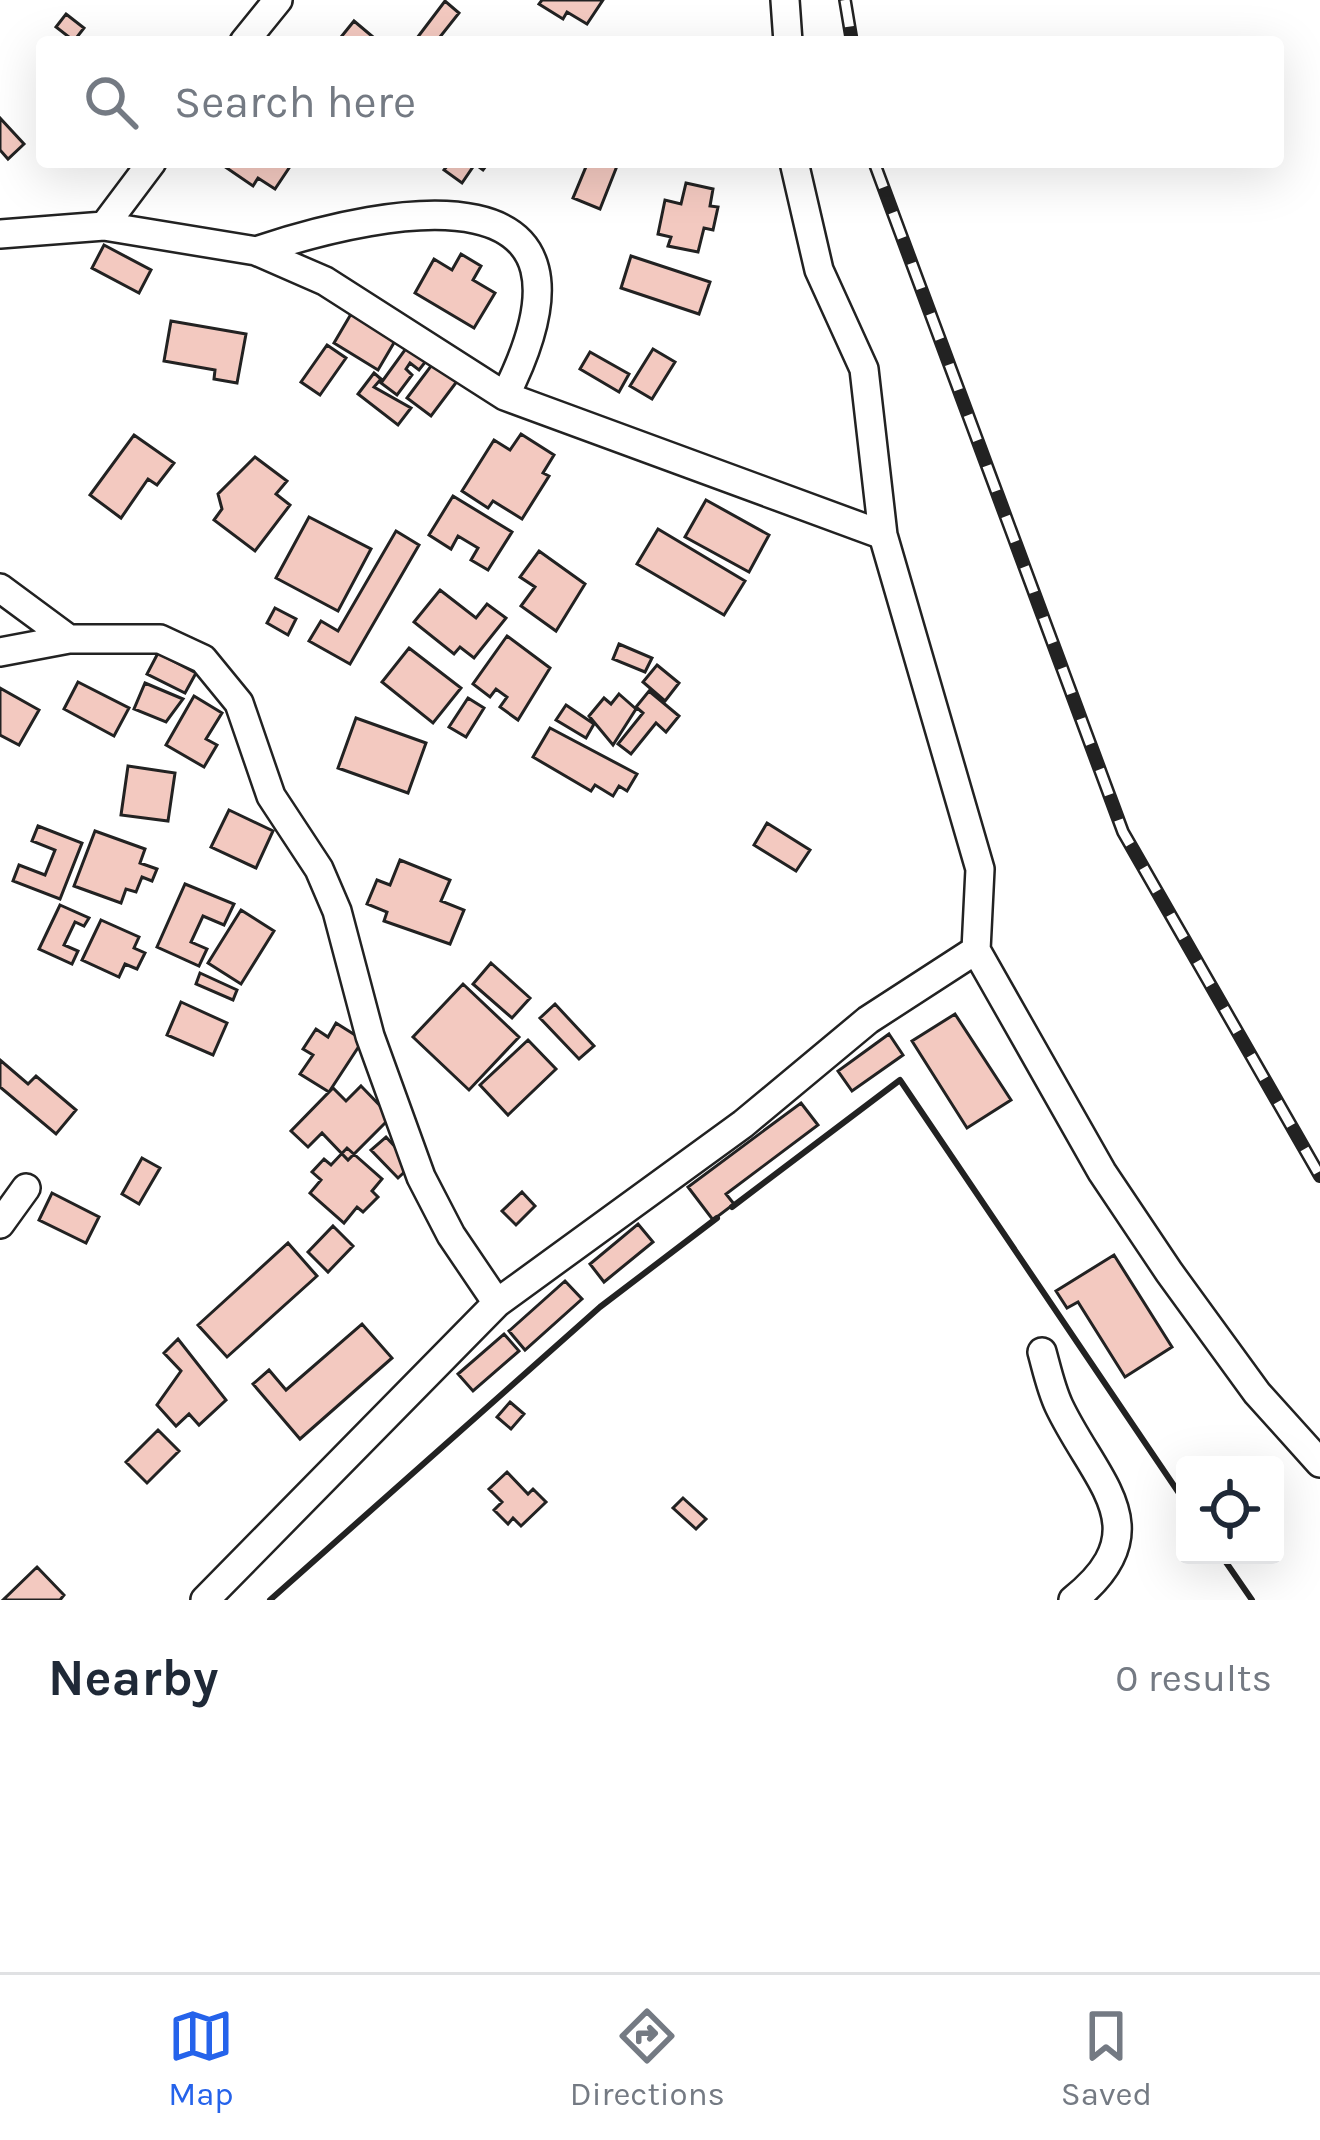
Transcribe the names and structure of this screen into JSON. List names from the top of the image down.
{
  "page": {
    "search": "Search here",
    "heading": ["Nearby", "0 results"],
    "nav": ["Map", "Directions", "Saved"]
  }
}
